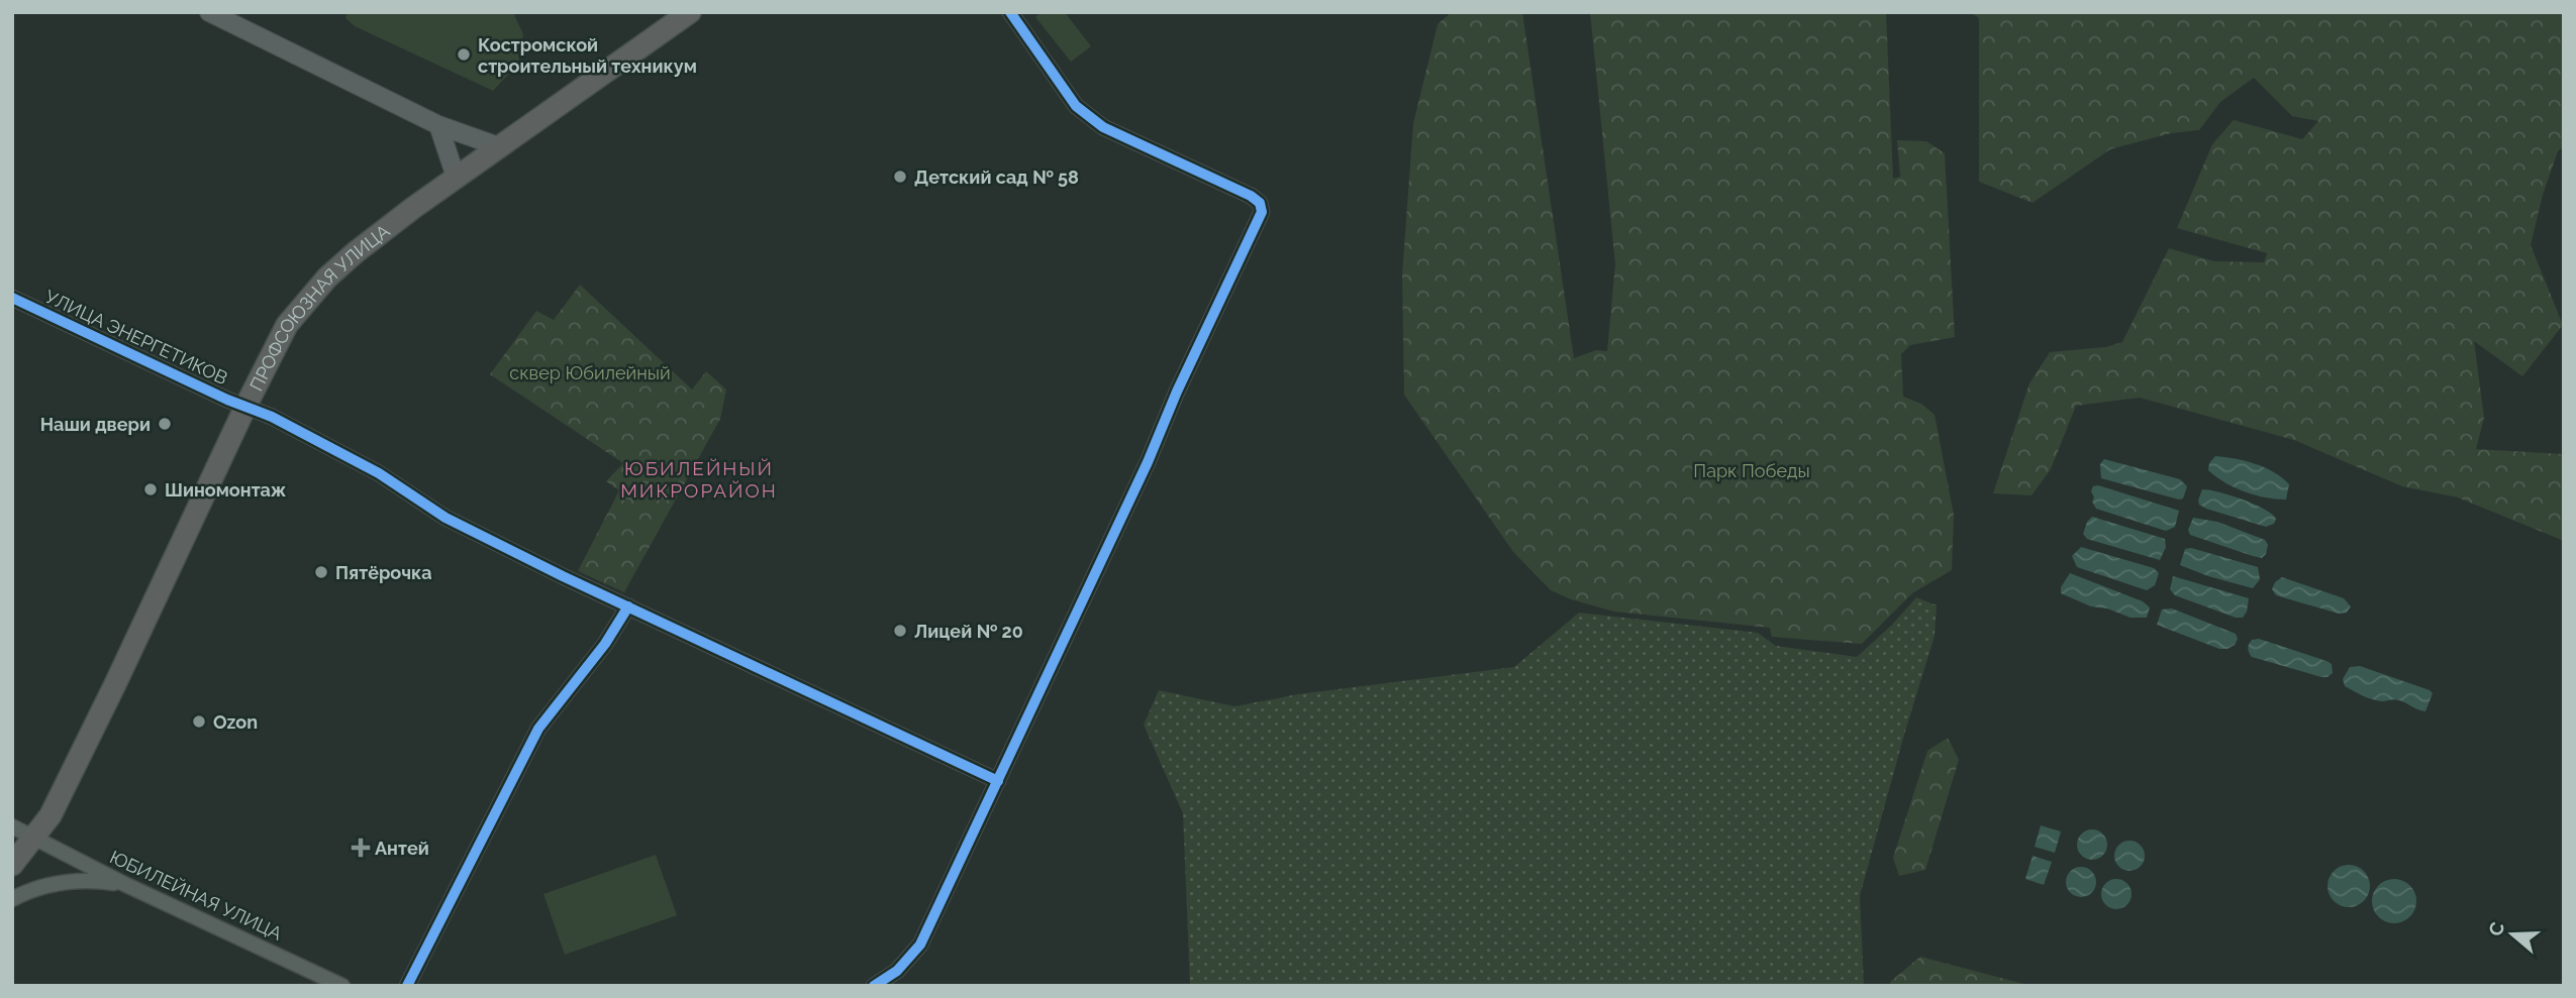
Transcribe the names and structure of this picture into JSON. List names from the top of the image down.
{
  "streets": {
    "highway": ["ПРОФСОЮЗНАЯ УЛИЦА"],
    "street": ["УЛИЦА ЭНЕРГЕТИКОВ", "ЮБИЛЕЙНАЯ УЛИЦА"]
  },
  "crossings": [
    ["ПРОФСОЮЗНАЯ УЛИЦА", "УЛИЦА ЭНЕРГЕТИКОВ"],
    ["ПРОФСОЮЗНАЯ УЛИЦА", "ЮБИЛЕЙНАЯ УЛИЦА"]
  ],
  "districts": ["ЮБИЛЕЙНЫЙ МИКРОРАЙОН"],
  "parks": ["сквер Юбилейный", "Парк Победы"],
  "places": {
    "other": [
      "Костромской строительный техникум",
      "Детский сад № 58",
      "Наши двери",
      "Шиномонтаж",
      "Пятёрочка",
      "Лицей № 20",
      "Ozon"
    ],
    "health": ["Антей"]
  },
  "north": "left"
}
